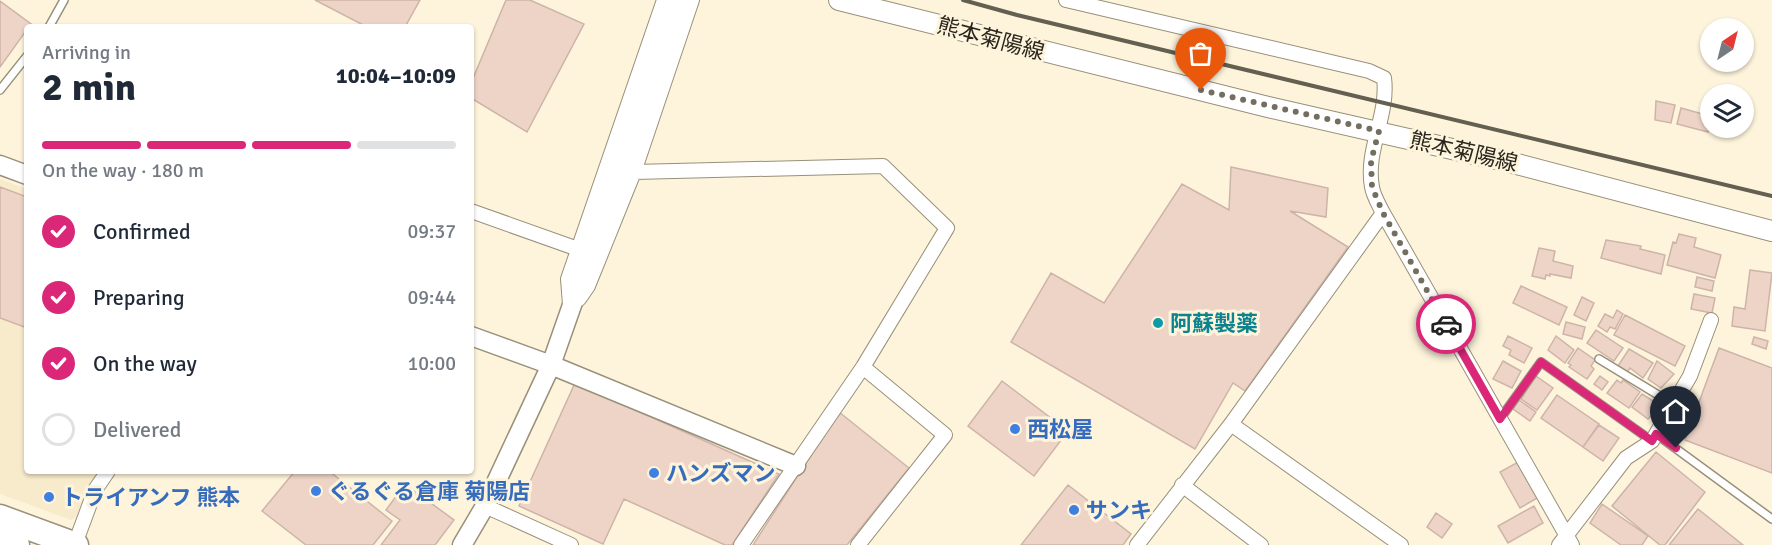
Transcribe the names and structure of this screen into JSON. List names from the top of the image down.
{
  "streets": {
    "main road": ["熊本菊陽線"]
  },
  "places": [
    "阿蘇製薬",
    "西松屋",
    "ハンズマン",
    "ぐるぐる倉庫 菊陽店",
    "トライアンフ 熊本",
    "サンキ"
  ],
  "north": "top right",
  "page": {
    "heading": ["2 min", "Arriving in", "10:04–10:09"],
    "bar": "On the way · 180 m",
    "list": [
      ["Confirmed", "09:37"],
      ["Preparing", "09:44"],
      ["On the way", "10:00"],
      "Delivered"
    ]
  }
}
